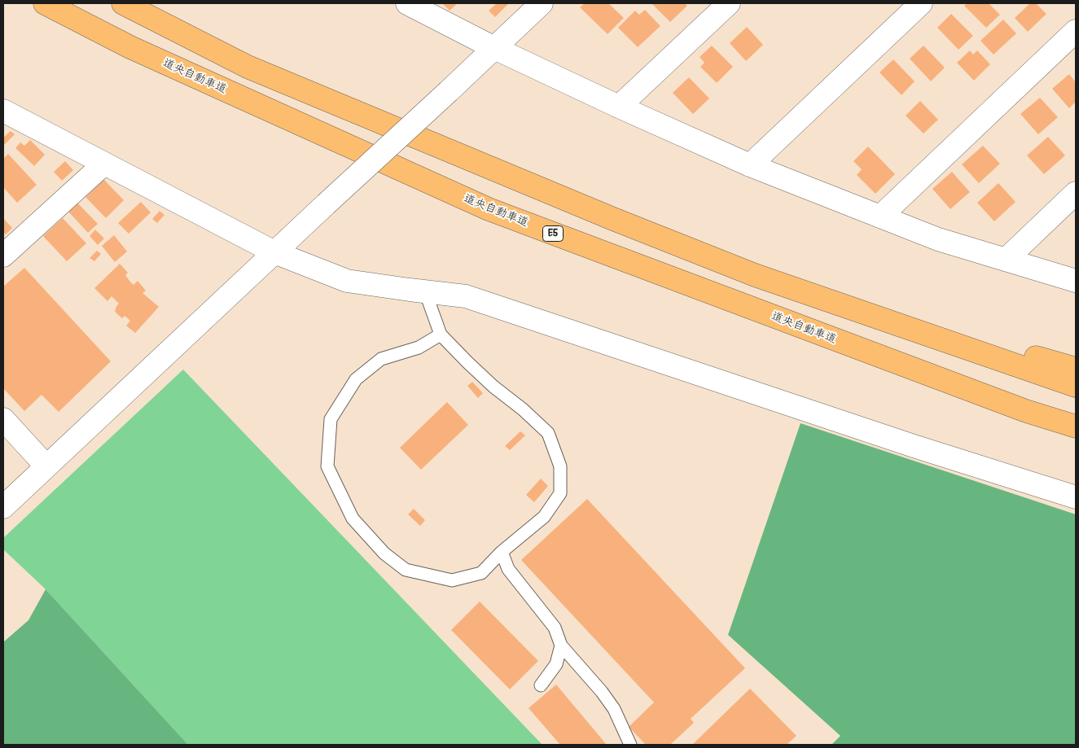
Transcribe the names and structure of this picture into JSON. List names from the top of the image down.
{
  "streets": {
    "highway": ["道央自動車道", "E5"]
  }
}
